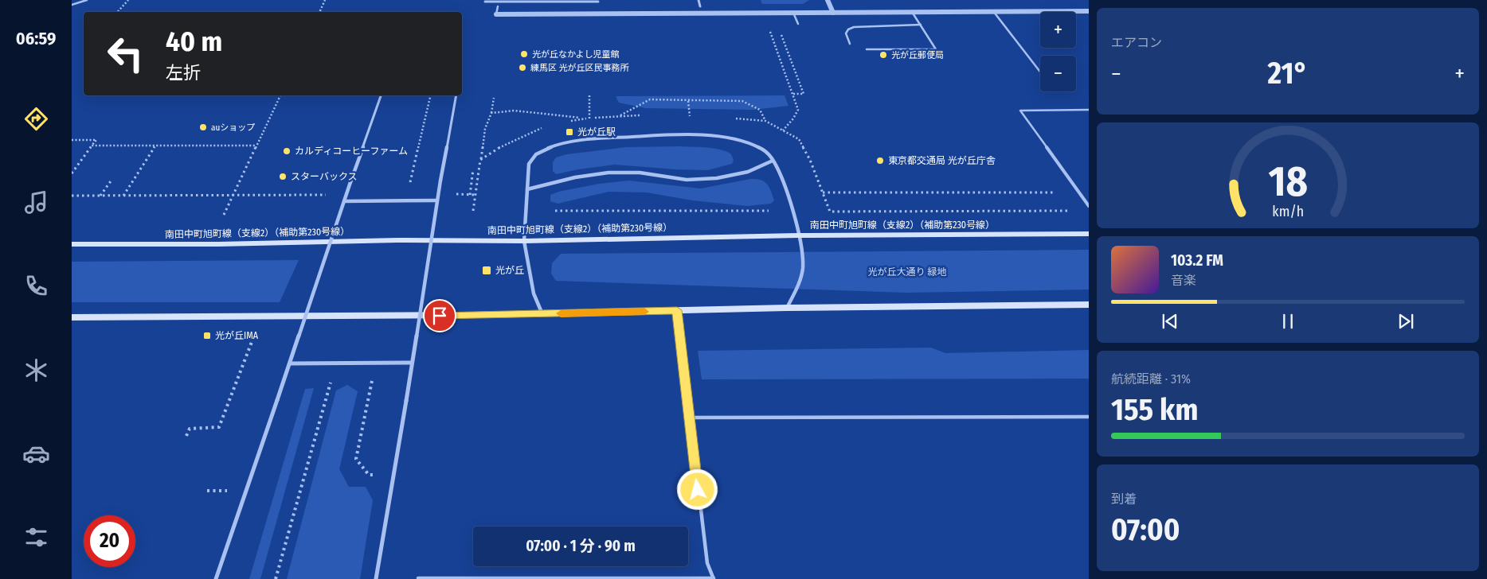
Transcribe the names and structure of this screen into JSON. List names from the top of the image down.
{
  "streets": {
    "main road": ["南田中町旭町線（支線2）（補助第230号線）"]
  },
  "parks": ["光が丘大通り 緑地"],
  "places": {
    "other": [
      "光が丘なかよし児童館",
      "光が丘郵便局",
      "練馬区 光が丘区民事務所",
      "auショップ",
      "カルディコーヒーファーム",
      "東京都交通局 光が丘庁舎",
      "スターバックス"
    ],
    "transit": ["光が丘駅", "光が丘", "光が丘IMA"]
  },
  "page": {
    "tabs": "06:59",
    "tile": [
      "エアコン",
      ["航続距離 · 31%", "155 km"],
      ["到着", "07:00"]
    ],
    "map_buttons": ["+", "−"],
    "turn": ["40 m", "左折"],
    "heat": ["−", "21°", "+"],
    "song": ["103.2 FM", "音楽"],
    "limit": "20",
    "trip": "07:00 · 1 分 · 90 m",
    "gauge": ["18", "km/h"]
  }
}
